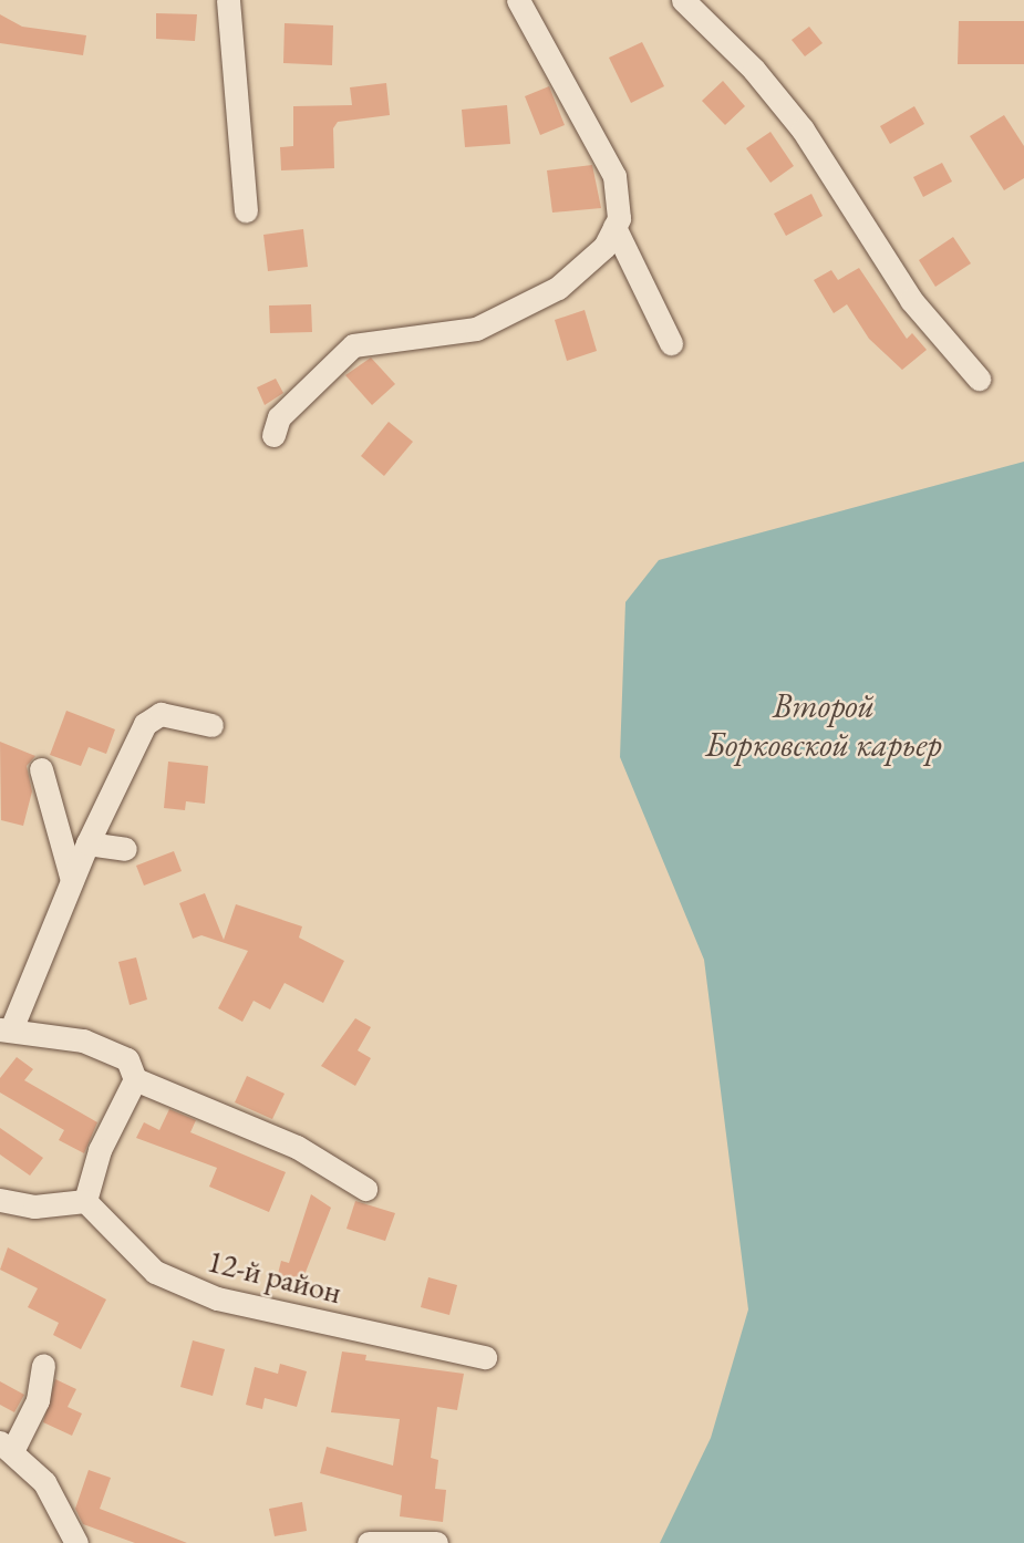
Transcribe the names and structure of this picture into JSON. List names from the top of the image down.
{
  "streets": {
    "lane": ["12-й район"]
  },
  "water": ["Второй Борковской карьер"]
}
